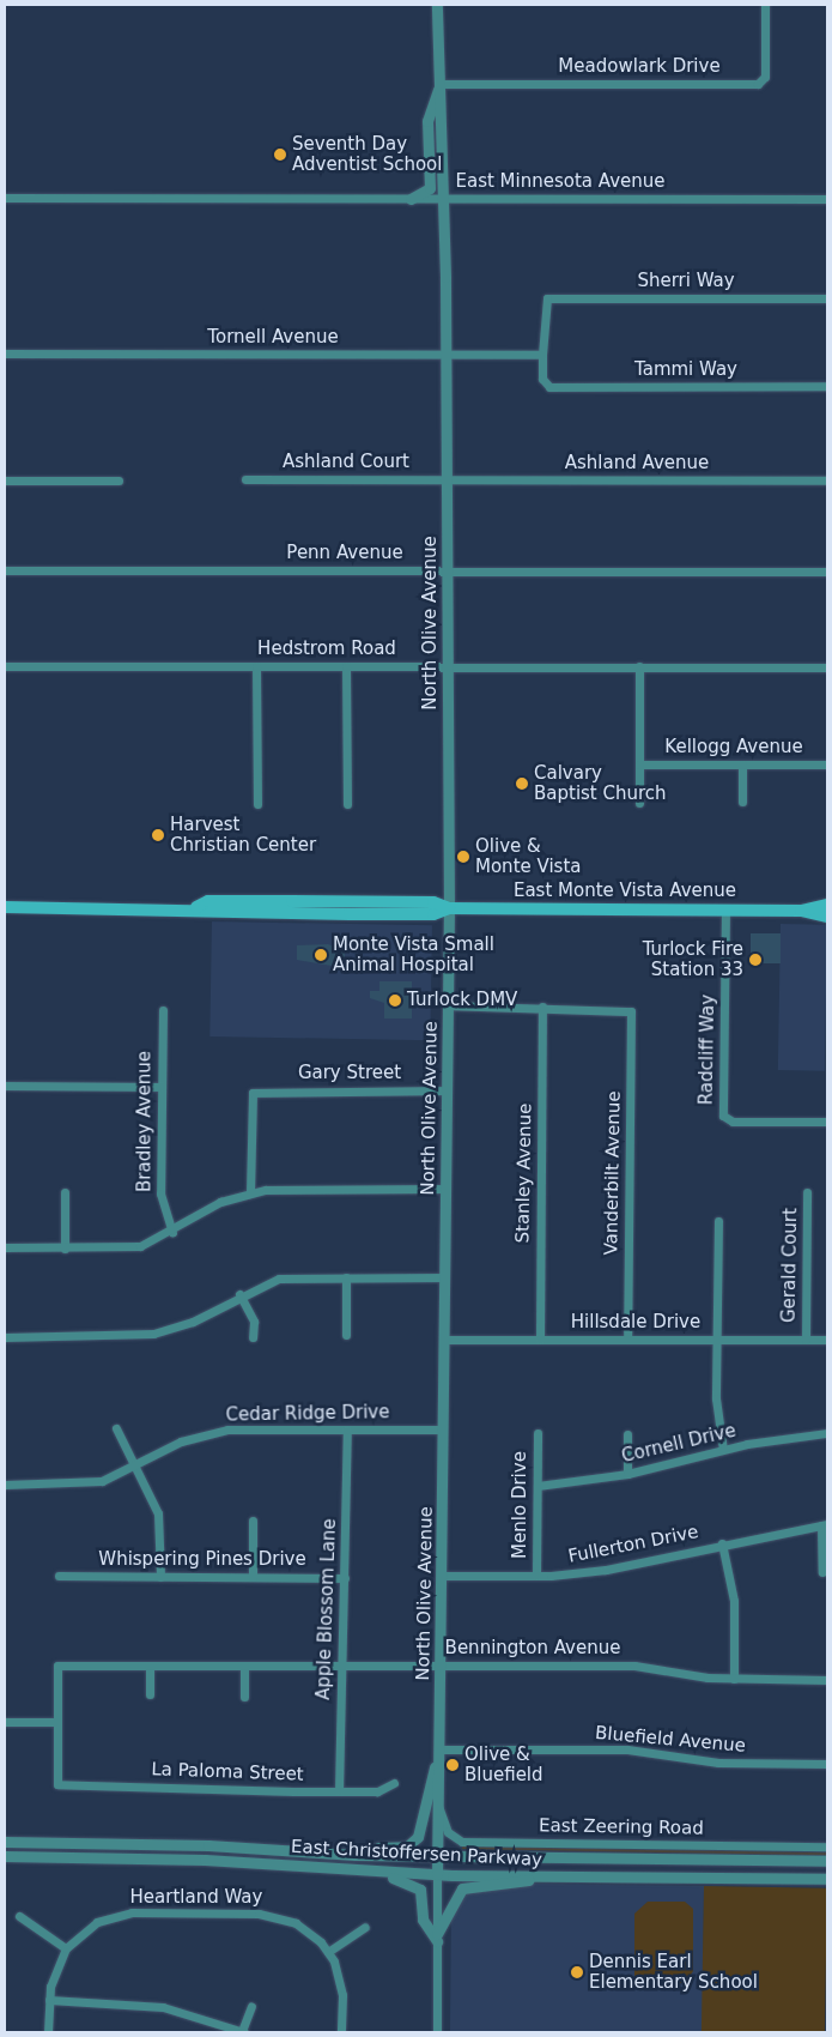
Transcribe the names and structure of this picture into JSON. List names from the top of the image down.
{
  "streets": {
    "main road": ["East Monte Vista Avenue"],
    "street": [
      "Meadowlark Drive",
      "East Minnesota Avenue",
      "Sherri Way",
      "Tornell Avenue",
      "Tammi Way",
      "Ashland Court",
      "Ashland Avenue",
      "Penn Avenue",
      "North Olive Avenue",
      "Hedstrom Road",
      "Kellogg Avenue",
      "Radcliff Way",
      "Gary Street",
      "Bradley Avenue",
      "Stanley Avenue",
      "Vanderbilt Avenue",
      "Gerald Court",
      "Hillsdale Drive",
      "Cedar Ridge Drive",
      "Cornell Drive",
      "Menlo Drive",
      "Fullerton Drive",
      "Whispering Pines Drive",
      "Apple Blossom Lane",
      "Bennington Avenue",
      "Bluefield Avenue",
      "La Paloma Street",
      "East Zeering Road",
      "East Christoffersen Parkway",
      "Heartland Way"
    ]
  },
  "crossings": [
    ["Meadowlark Drive", "North Olive Avenue"],
    ["East Minnesota Avenue", "North Olive Avenue"],
    ["Sherri Way", "Tornell Avenue"],
    ["Sherri Way", "Tammi Way"],
    ["Tornell Avenue", "Tammi Way"],
    ["Tornell Avenue", "North Olive Avenue"],
    ["Ashland Court", "Ashland Avenue"],
    ["Ashland Court", "North Olive Avenue"],
    ["Ashland Avenue", "North Olive Avenue"],
    ["Penn Avenue", "North Olive Avenue"],
    ["North Olive Avenue", "Hedstrom Road"],
    ["North Olive Avenue", "East Monte Vista Avenue"],
    ["North Olive Avenue", "Gary Street"],
    ["North Olive Avenue", "Hillsdale Drive"],
    ["North Olive Avenue", "Cedar Ridge Drive"],
    ["North Olive Avenue", "Fullerton Drive"],
    ["North Olive Avenue", "Bennington Avenue"],
    ["North Olive Avenue", "Bluefield Avenue"],
    ["North Olive Avenue", "East Zeering Road"],
    ["North Olive Avenue", "East Christoffersen Parkway"],
    ["East Monte Vista Avenue", "Radcliff Way"],
    ["Stanley Avenue", "Vanderbilt Avenue"],
    ["Stanley Avenue", "Hillsdale Drive"],
    ["Vanderbilt Avenue", "Hillsdale Drive"],
    ["Gerald Court", "Hillsdale Drive"],
    ["Cedar Ridge Drive", "Apple Blossom Lane"],
    ["Cornell Drive", "Menlo Drive"],
    ["Menlo Drive", "Fullerton Drive"],
    ["Whispering Pines Drive", "Apple Blossom Lane"],
    ["Apple Blossom Lane", "Bennington Avenue"],
    ["Apple Blossom Lane", "La Paloma Street"],
    ["Bennington Avenue", "La Paloma Street"]
  ],
  "places": [
    "Seventh Day Adventist School",
    "Calvary Baptist Church",
    "Harvest Christian Center",
    "Olive & Monte Vista",
    "Monte Vista Small Animal Hospital",
    "Turlock Fire Station 33",
    "Turlock DMV",
    "Olive & Bluefield",
    "Dennis Earl Elementary School"
  ]
}
